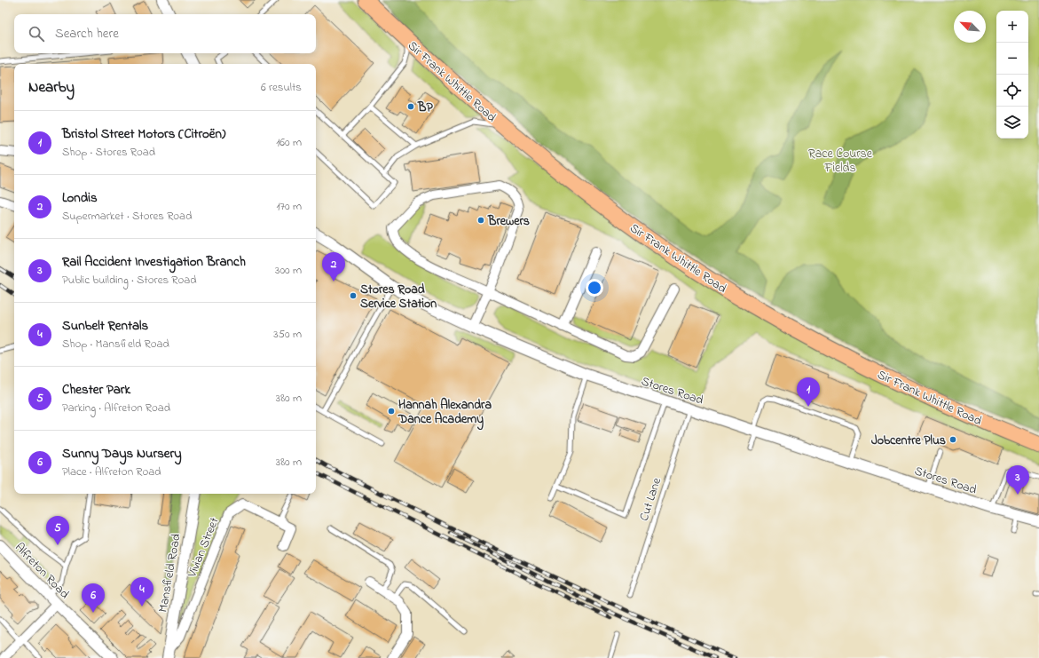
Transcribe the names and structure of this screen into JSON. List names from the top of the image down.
{
  "streets": {
    "highway": ["Sir Frank Whittle Road"],
    "street": [
      "Stores Road",
      "Vivian Street",
      "Alfreton Road",
      "Mansfield Road"
    ],
    "lane": ["Cut Lane"]
  },
  "crossings": [
    ["Stores Road", "Cut Lane"],
    ["Vivian Street", "Mansfield Road"]
  ],
  "parks": ["Race Course Fields"],
  "places": [
    "BP",
    "Brewers",
    "Stores Road Service Station",
    "Hannah Alexandra Dance Academy",
    "Jobcentre Plus"
  ],
  "north": "top left",
  "page": {
    "map_buttons": ["+", "−"],
    "search": "Search here",
    "heading": ["Nearby", "6 results"],
    "list": [
      {
        "mark": "1",
        "name": "Bristol Street Motors (Citroën)",
        "note": "Shop · Stores Road",
        "value": "160 m"
      },
      {
        "mark": "2",
        "name": "Londis",
        "note": "Supermarket · Stores Road",
        "value": "170 m"
      },
      {
        "mark": "3",
        "name": "Rail Accident Investigation Branch",
        "note": "Public building · Stores Road",
        "value": "300 m"
      },
      {
        "mark": "4",
        "name": "Sunbelt Rentals",
        "note": "Shop · Mansfield Road",
        "value": "350 m"
      },
      {
        "mark": "5",
        "name": "Chester Park",
        "note": "Parking · Alfreton Road",
        "value": "380 m"
      },
      {
        "mark": "6",
        "name": "Sunny Days Nursery",
        "note": "Place · Alfreton Road",
        "value": "380 m"
      }
    ],
    "pins": [
      "2",
      "1",
      "3",
      "5",
      "4",
      "6"
    ]
  }
}
